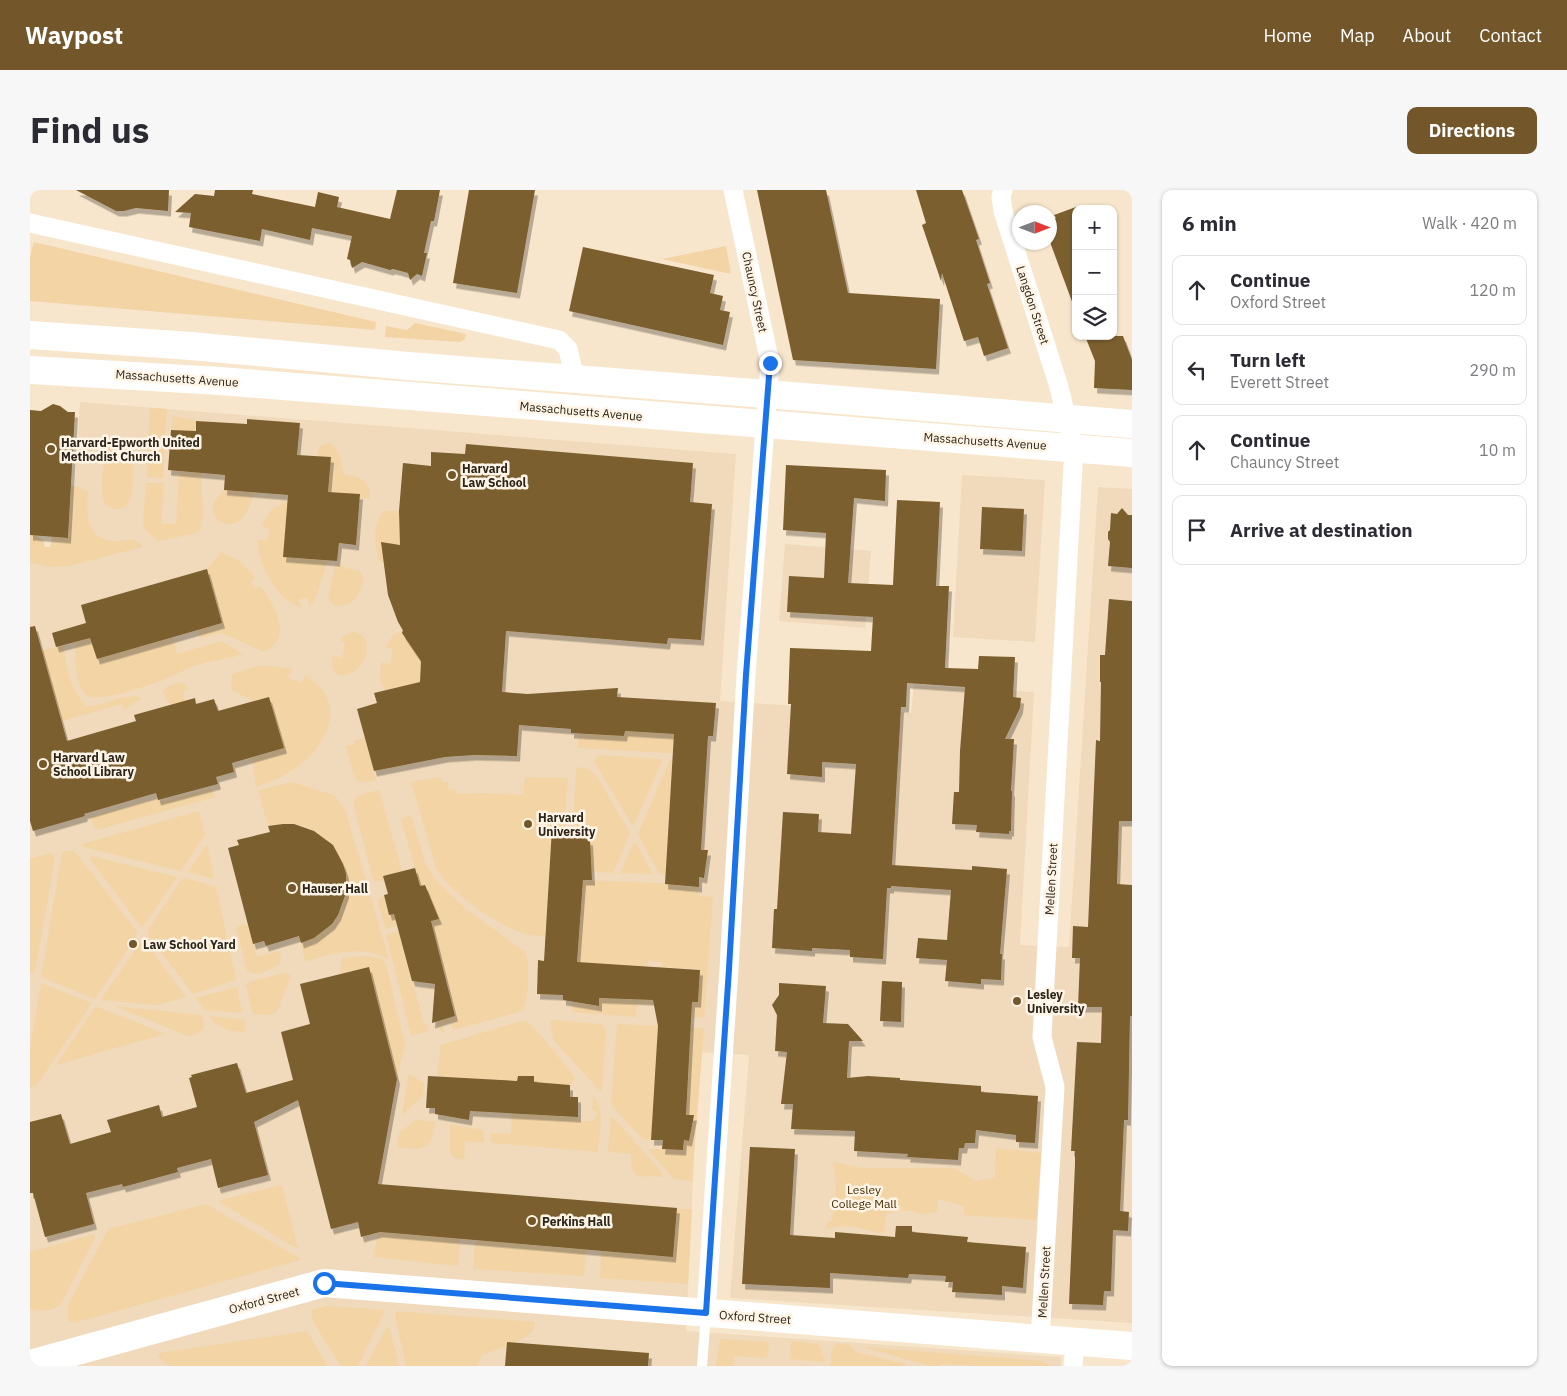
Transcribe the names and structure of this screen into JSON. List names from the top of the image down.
{
  "streets": {
    "main road": ["Massachusetts Avenue", "Oxford Street"],
    "street": ["Chauncy Street", "Langdon Street", "Mellen Street"]
  },
  "crossings": [
    ["Chauncy Street", "Massachusetts Avenue"],
    ["Chauncy Street", "Oxford Street"],
    ["Langdon Street", "Mellen Street"],
    ["Massachusetts Avenue", "Mellen Street"],
    ["Mellen Street", "Oxford Street"]
  ],
  "parks": ["Lesley College Mall"],
  "places": [
    "Harvard-Epworth United Methodist Church",
    "Harvard Law School",
    "Harvard Law School Library",
    "Harvard University",
    "Hauser Hall",
    "Law School Yard",
    "Lesley University",
    "Perkins Hall"
  ],
  "north": "right",
  "page": {
    "header": "Waypost",
    "nav": [
      "Home",
      "Map",
      "About",
      "Contact"
    ],
    "title": "Find us",
    "buttons": "Directions",
    "heading": ["6 min", "Walk · 420 m"],
    "map_buttons": ["+", "−"],
    "list": [
      ["Continue", "Oxford Street", "120 m"],
      ["Turn left", "Everett Street", "290 m"],
      ["Continue", "Chauncy Street", "10 m"],
      "Arrive at destination"
    ]
  }
}
